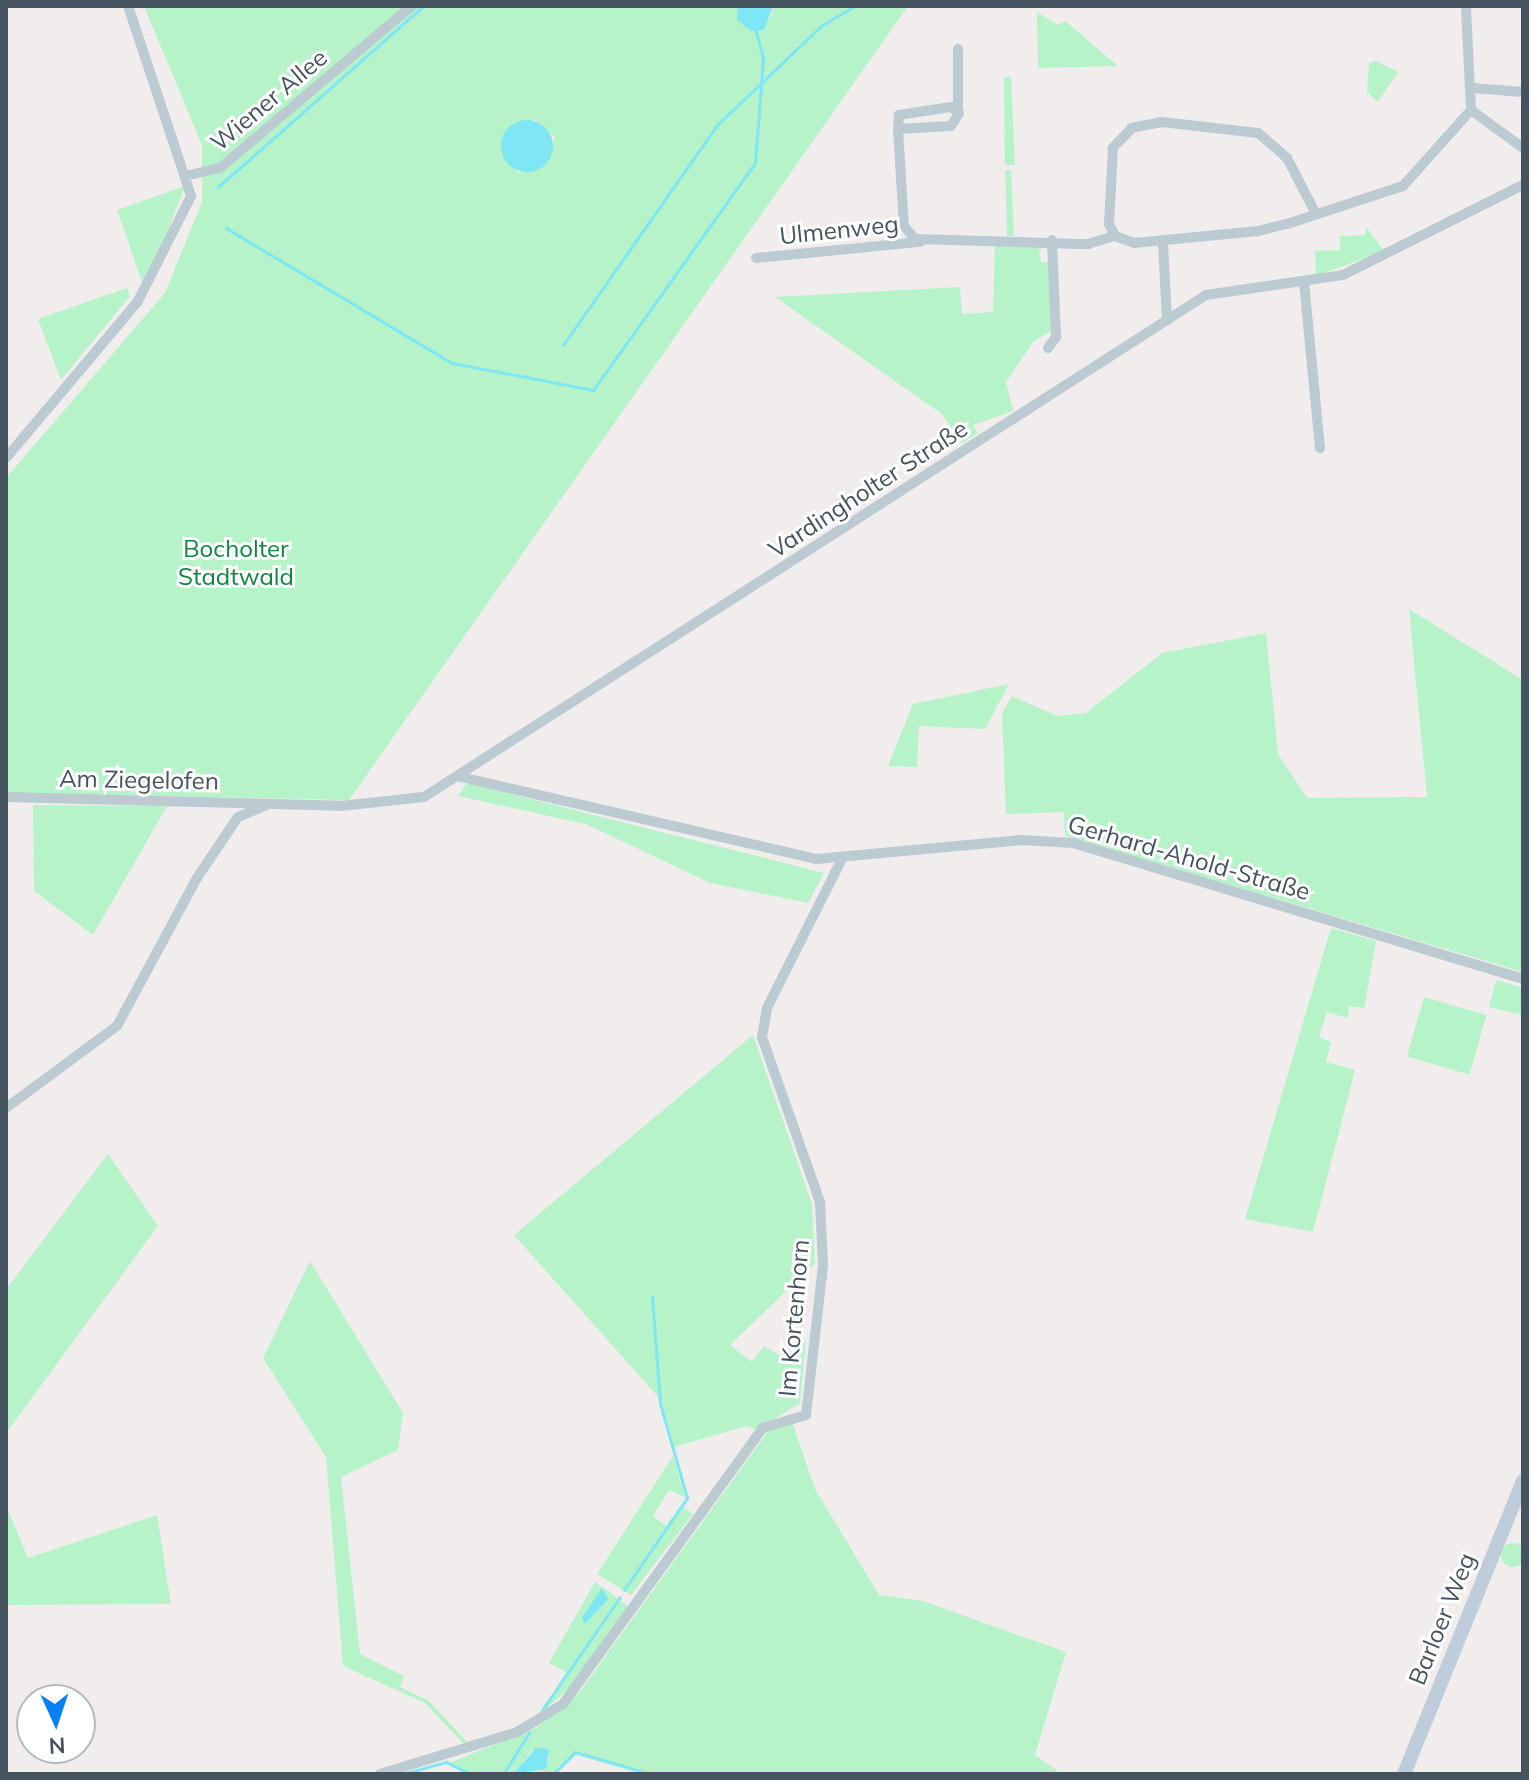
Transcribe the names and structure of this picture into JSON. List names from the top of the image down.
{
  "streets": {
    "street": [
      "Wiener Allee",
      "Ulmenweg",
      "Vardingholter Straße",
      "Am Ziegelofen",
      "Gerhard-Ahold-Straße",
      "Im Kortenhorn",
      "Barloer Weg"
    ]
  },
  "crossings": [
    ["Vardingholter Straße", "Am Ziegelofen"],
    ["Vardingholter Straße", "Gerhard-Ahold-Straße"],
    ["Gerhard-Ahold-Straße", "Im Kortenhorn"]
  ],
  "parks": ["Bocholter Stadtwald"],
  "north": "bottom"
}
